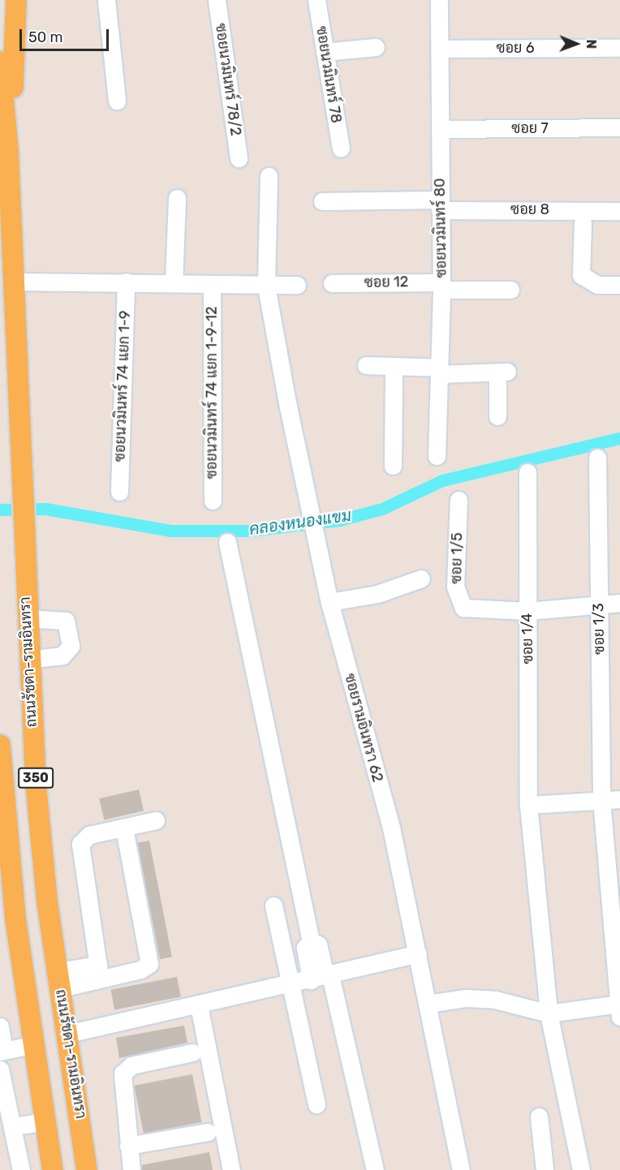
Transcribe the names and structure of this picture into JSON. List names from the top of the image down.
{
  "streets": {
    "main road": ["ถนนรัชดา-รามอินทรา", "350"],
    "street": [
      "ซอย 6",
      "ซอยนวมินทร์ 78",
      "ซอยนวมินทร์ 78/2",
      "ซอย 7",
      "ซอย 8",
      "ซอยนวมินทร์ 80",
      "ซอย 12",
      "ซอยนวมินทร์ 74 แยก 1-9",
      "ซอยนวมินทร์ 74 แยก 1-9-12",
      "ซอย 1/5",
      "ซอย 1/3",
      "ซอย 1/4",
      "ซอยรามอินทรา 62"
    ]
  },
  "crossings": [
    ["ซอย 6", "ซอยนวมินทร์ 80"],
    ["ซอย 7", "ซอยนวมินทร์ 80"],
    ["ซอย 8", "ซอยนวมินทร์ 80"],
    ["ซอยนวมินทร์ 80", "ซอย 12"],
    ["ซอย 1/5", "ซอย 1/4"]
  ],
  "water": ["คลองหนองแขม"],
  "scale_bar": "50 m",
  "north": "right"
}
